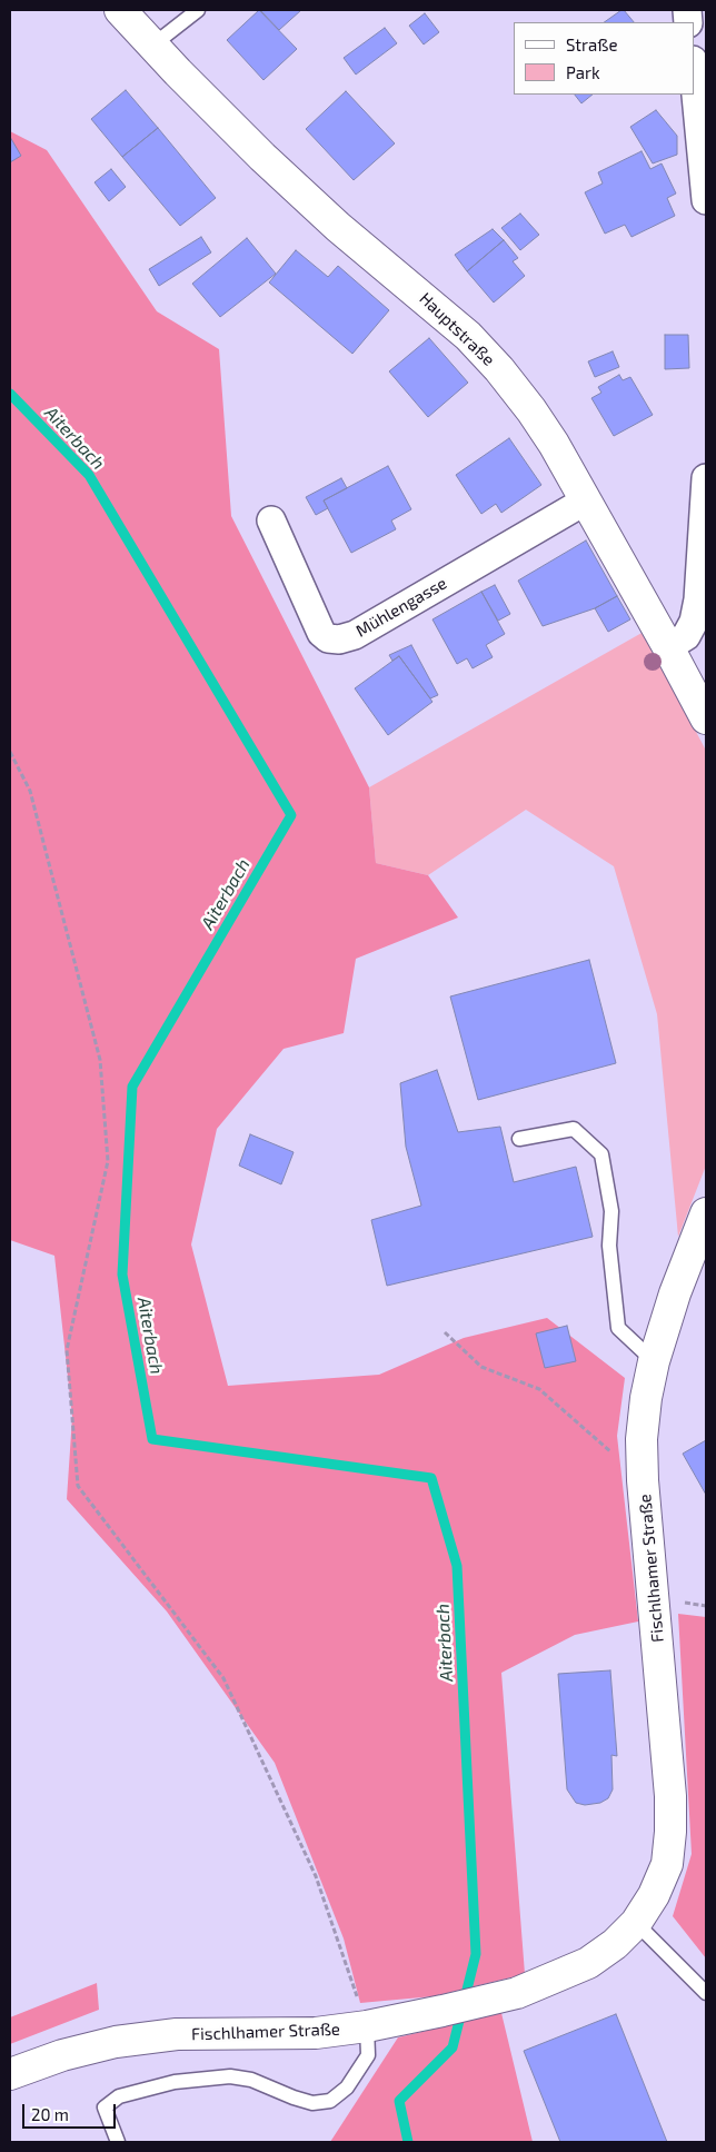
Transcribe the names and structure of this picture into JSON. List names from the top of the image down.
{
  "streets": {
    "main road": ["Hauptstraße", "Fischlhamer Straße"],
    "street": ["Mühlengasse"]
  },
  "crossings": [
    ["Hauptstraße", "Mühlengasse"]
  ],
  "water": ["Aiterbach"],
  "legend": ["Straße", "Park"],
  "scale_bar": "20 m"
}
